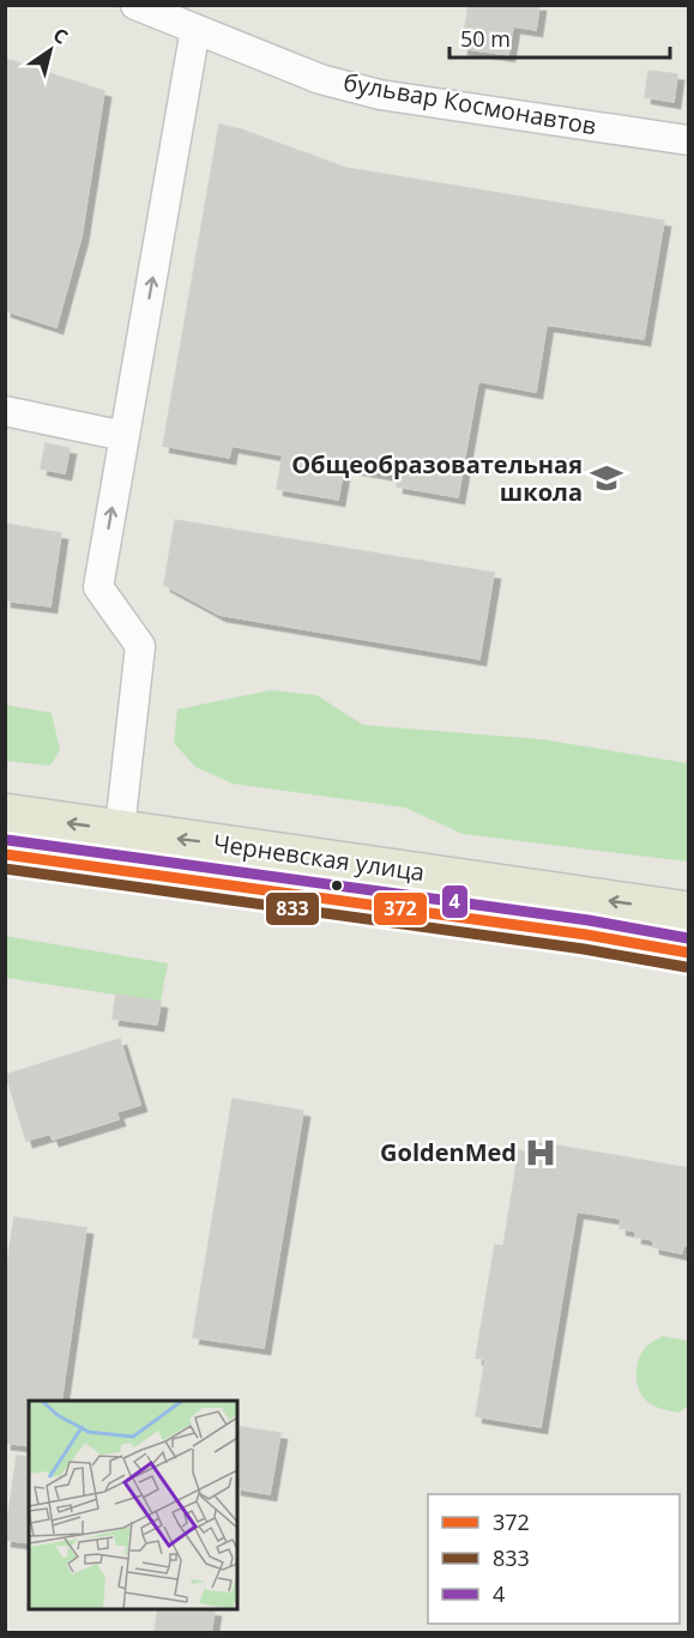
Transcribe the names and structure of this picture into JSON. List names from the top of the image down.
{
  "streets": {
    "main road": ["Черневская улица"],
    "street": ["бульвар Космонавтов"]
  },
  "places": {
    "school or university": ["Общеобразовательная школа"],
    "hospital": ["GoldenMed"]
  },
  "lines": ["transit line 4", "transit line 372", "transit line 833"],
  "legend": ["372", "833", "4"],
  "scale_bar": "50 m",
  "north": "top right"
}
